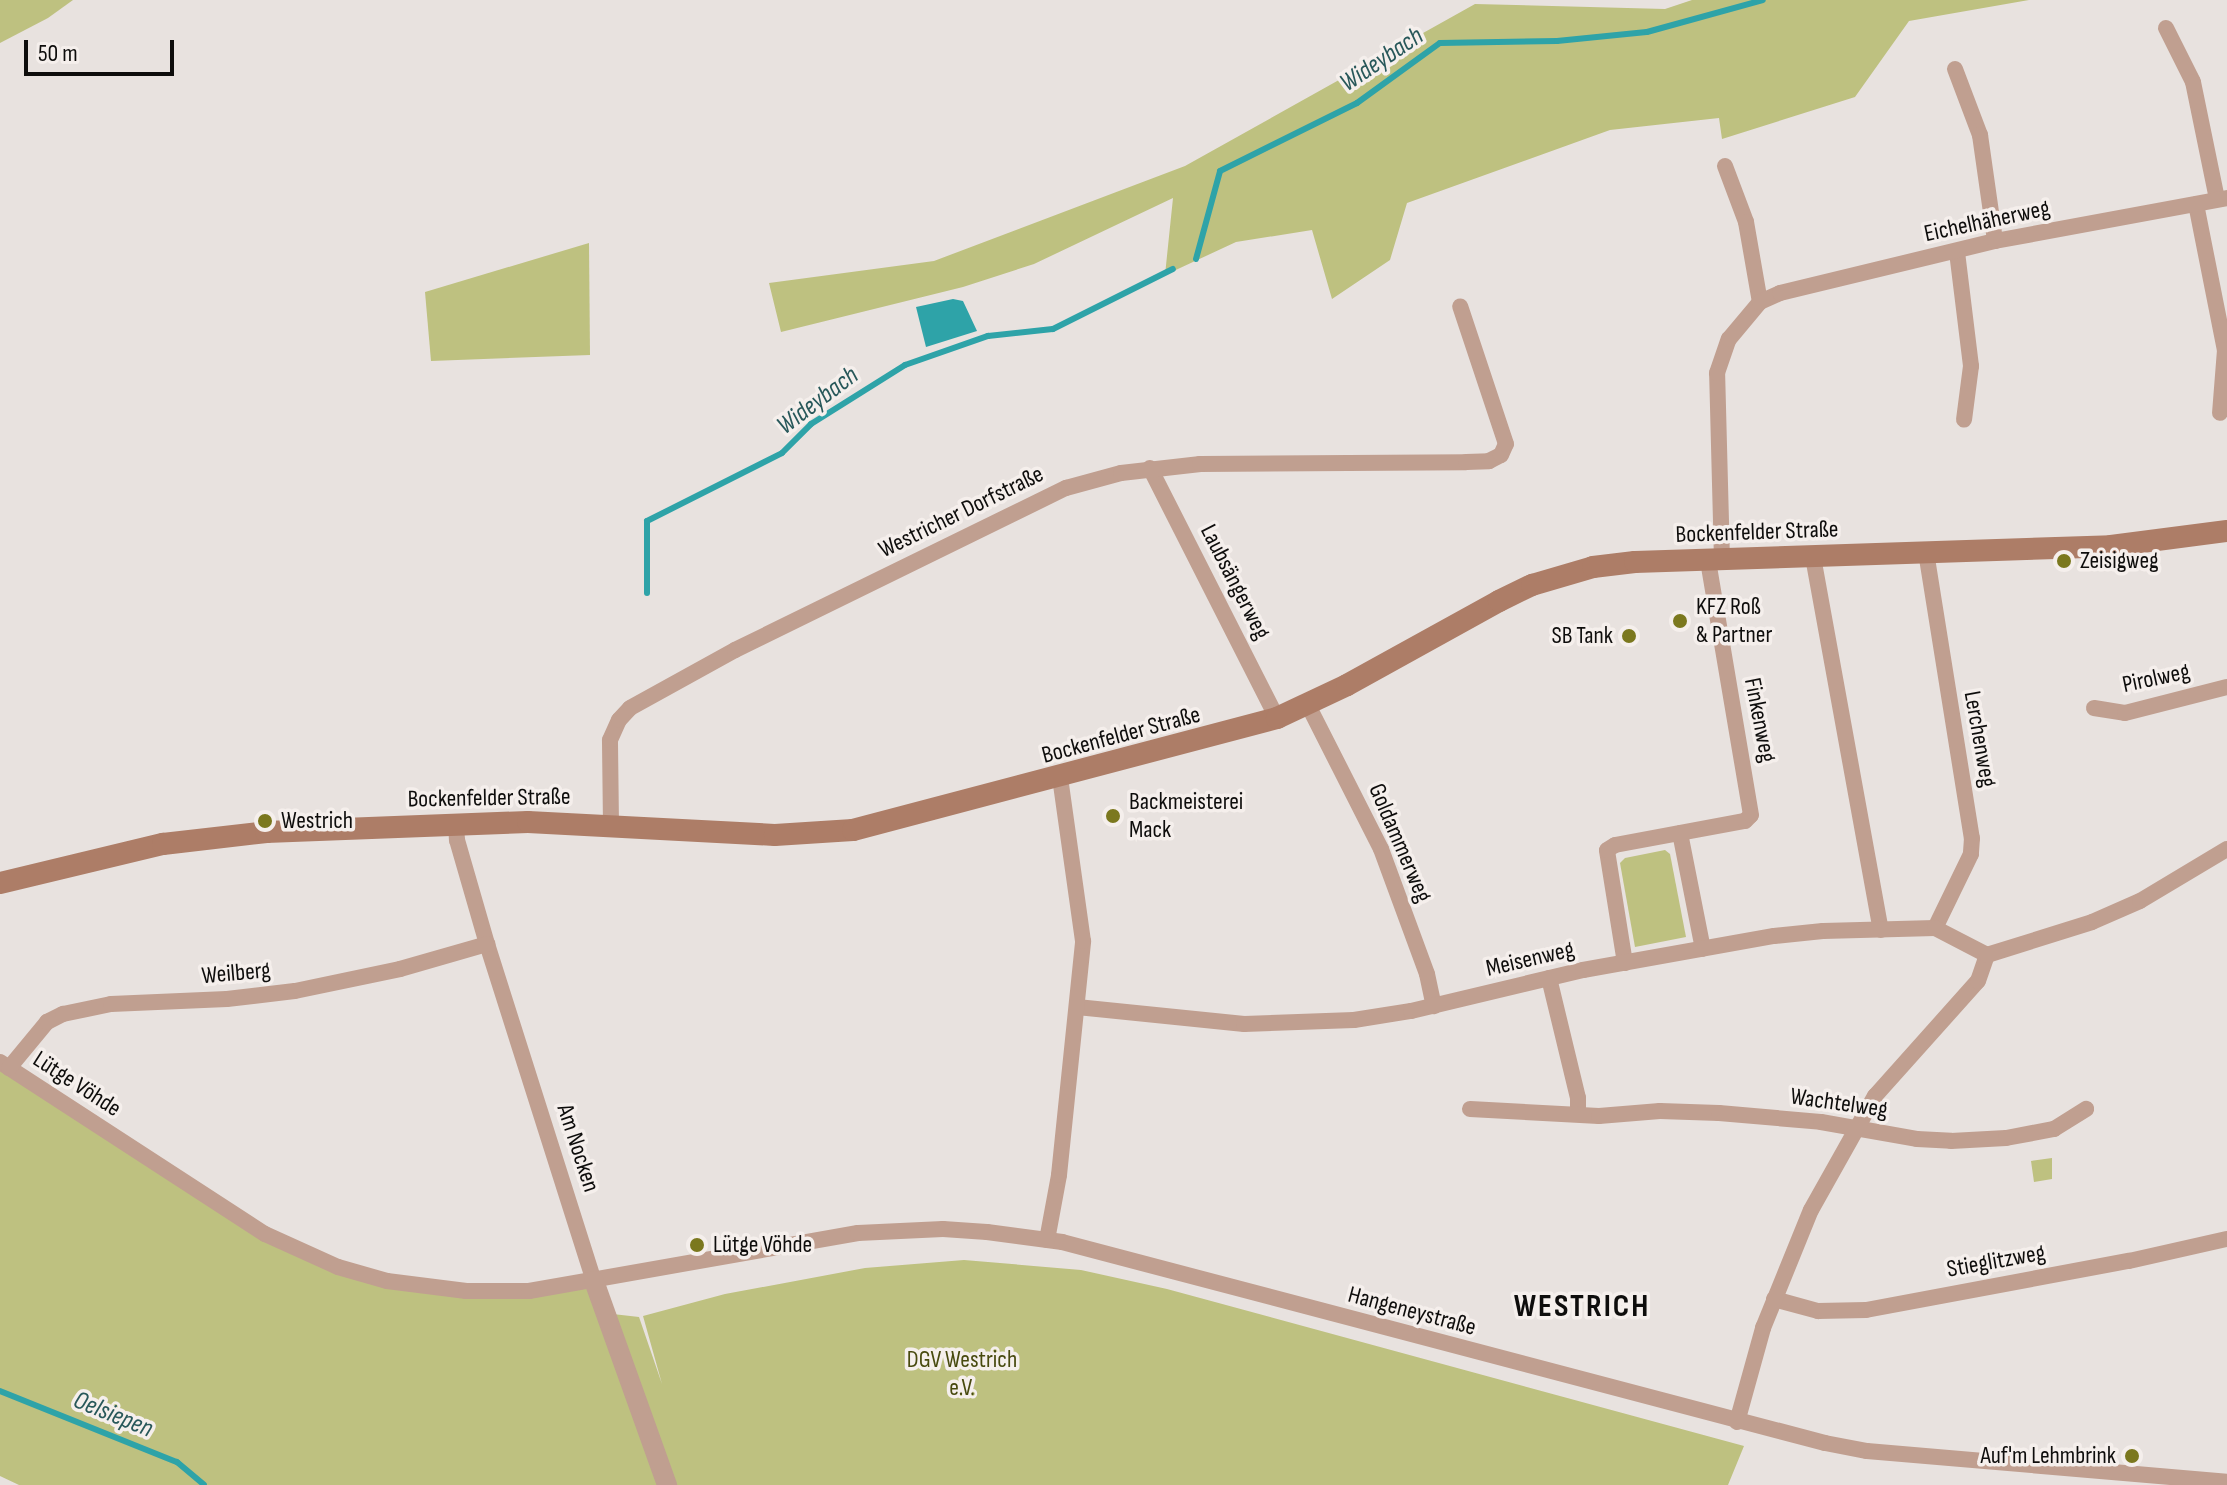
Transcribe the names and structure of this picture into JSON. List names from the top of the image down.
{
  "streets": {
    "main road": ["Bockenfelder Straße"],
    "street": [
      "Eichelhäherweg",
      "Westricher Dorfstraße",
      "Laubsängerweg",
      "Pirolweg",
      "Finkenweg",
      "Lerchenweg",
      "Goldammerweg",
      "Meisenweg",
      "Weilberg",
      "Lütge Vöhde",
      "Wachtelweg",
      "Am Nocken",
      "Stieglitzweg",
      "Hangeneystraße"
    ]
  },
  "crossings": [
    ["Eichelhäherweg", "Bockenfelder Straße"],
    ["Eichelhäherweg", "Finkenweg"],
    ["Westricher Dorfstraße", "Bockenfelder Straße"],
    ["Westricher Dorfstraße", "Laubsängerweg"],
    ["Bockenfelder Straße", "Laubsängerweg"],
    ["Bockenfelder Straße", "Finkenweg"],
    ["Bockenfelder Straße", "Lerchenweg"],
    ["Bockenfelder Straße", "Goldammerweg"],
    ["Bockenfelder Straße", "Am Nocken"],
    ["Finkenweg", "Meisenweg"],
    ["Lerchenweg", "Meisenweg"],
    ["Goldammerweg", "Meisenweg"],
    ["Weilberg", "Lütge Vöhde"],
    ["Weilberg", "Am Nocken"],
    ["Lütge Vöhde", "Am Nocken"],
    ["Lütge Vöhde", "Hangeneystraße"]
  ],
  "districts": ["WESTRICH"],
  "water": ["Wideybach", "Oelsiepen"],
  "parks": ["DGV Westrich e.V."],
  "places": [
    "Zeisigweg",
    "KFZ Roß & Partner",
    "SB Tank",
    "Backmeisterei Mack",
    "Westrich",
    "Lütge Vöhde",
    "Auf'm Lehmbrink"
  ],
  "scale_bar": "50 m"
}
